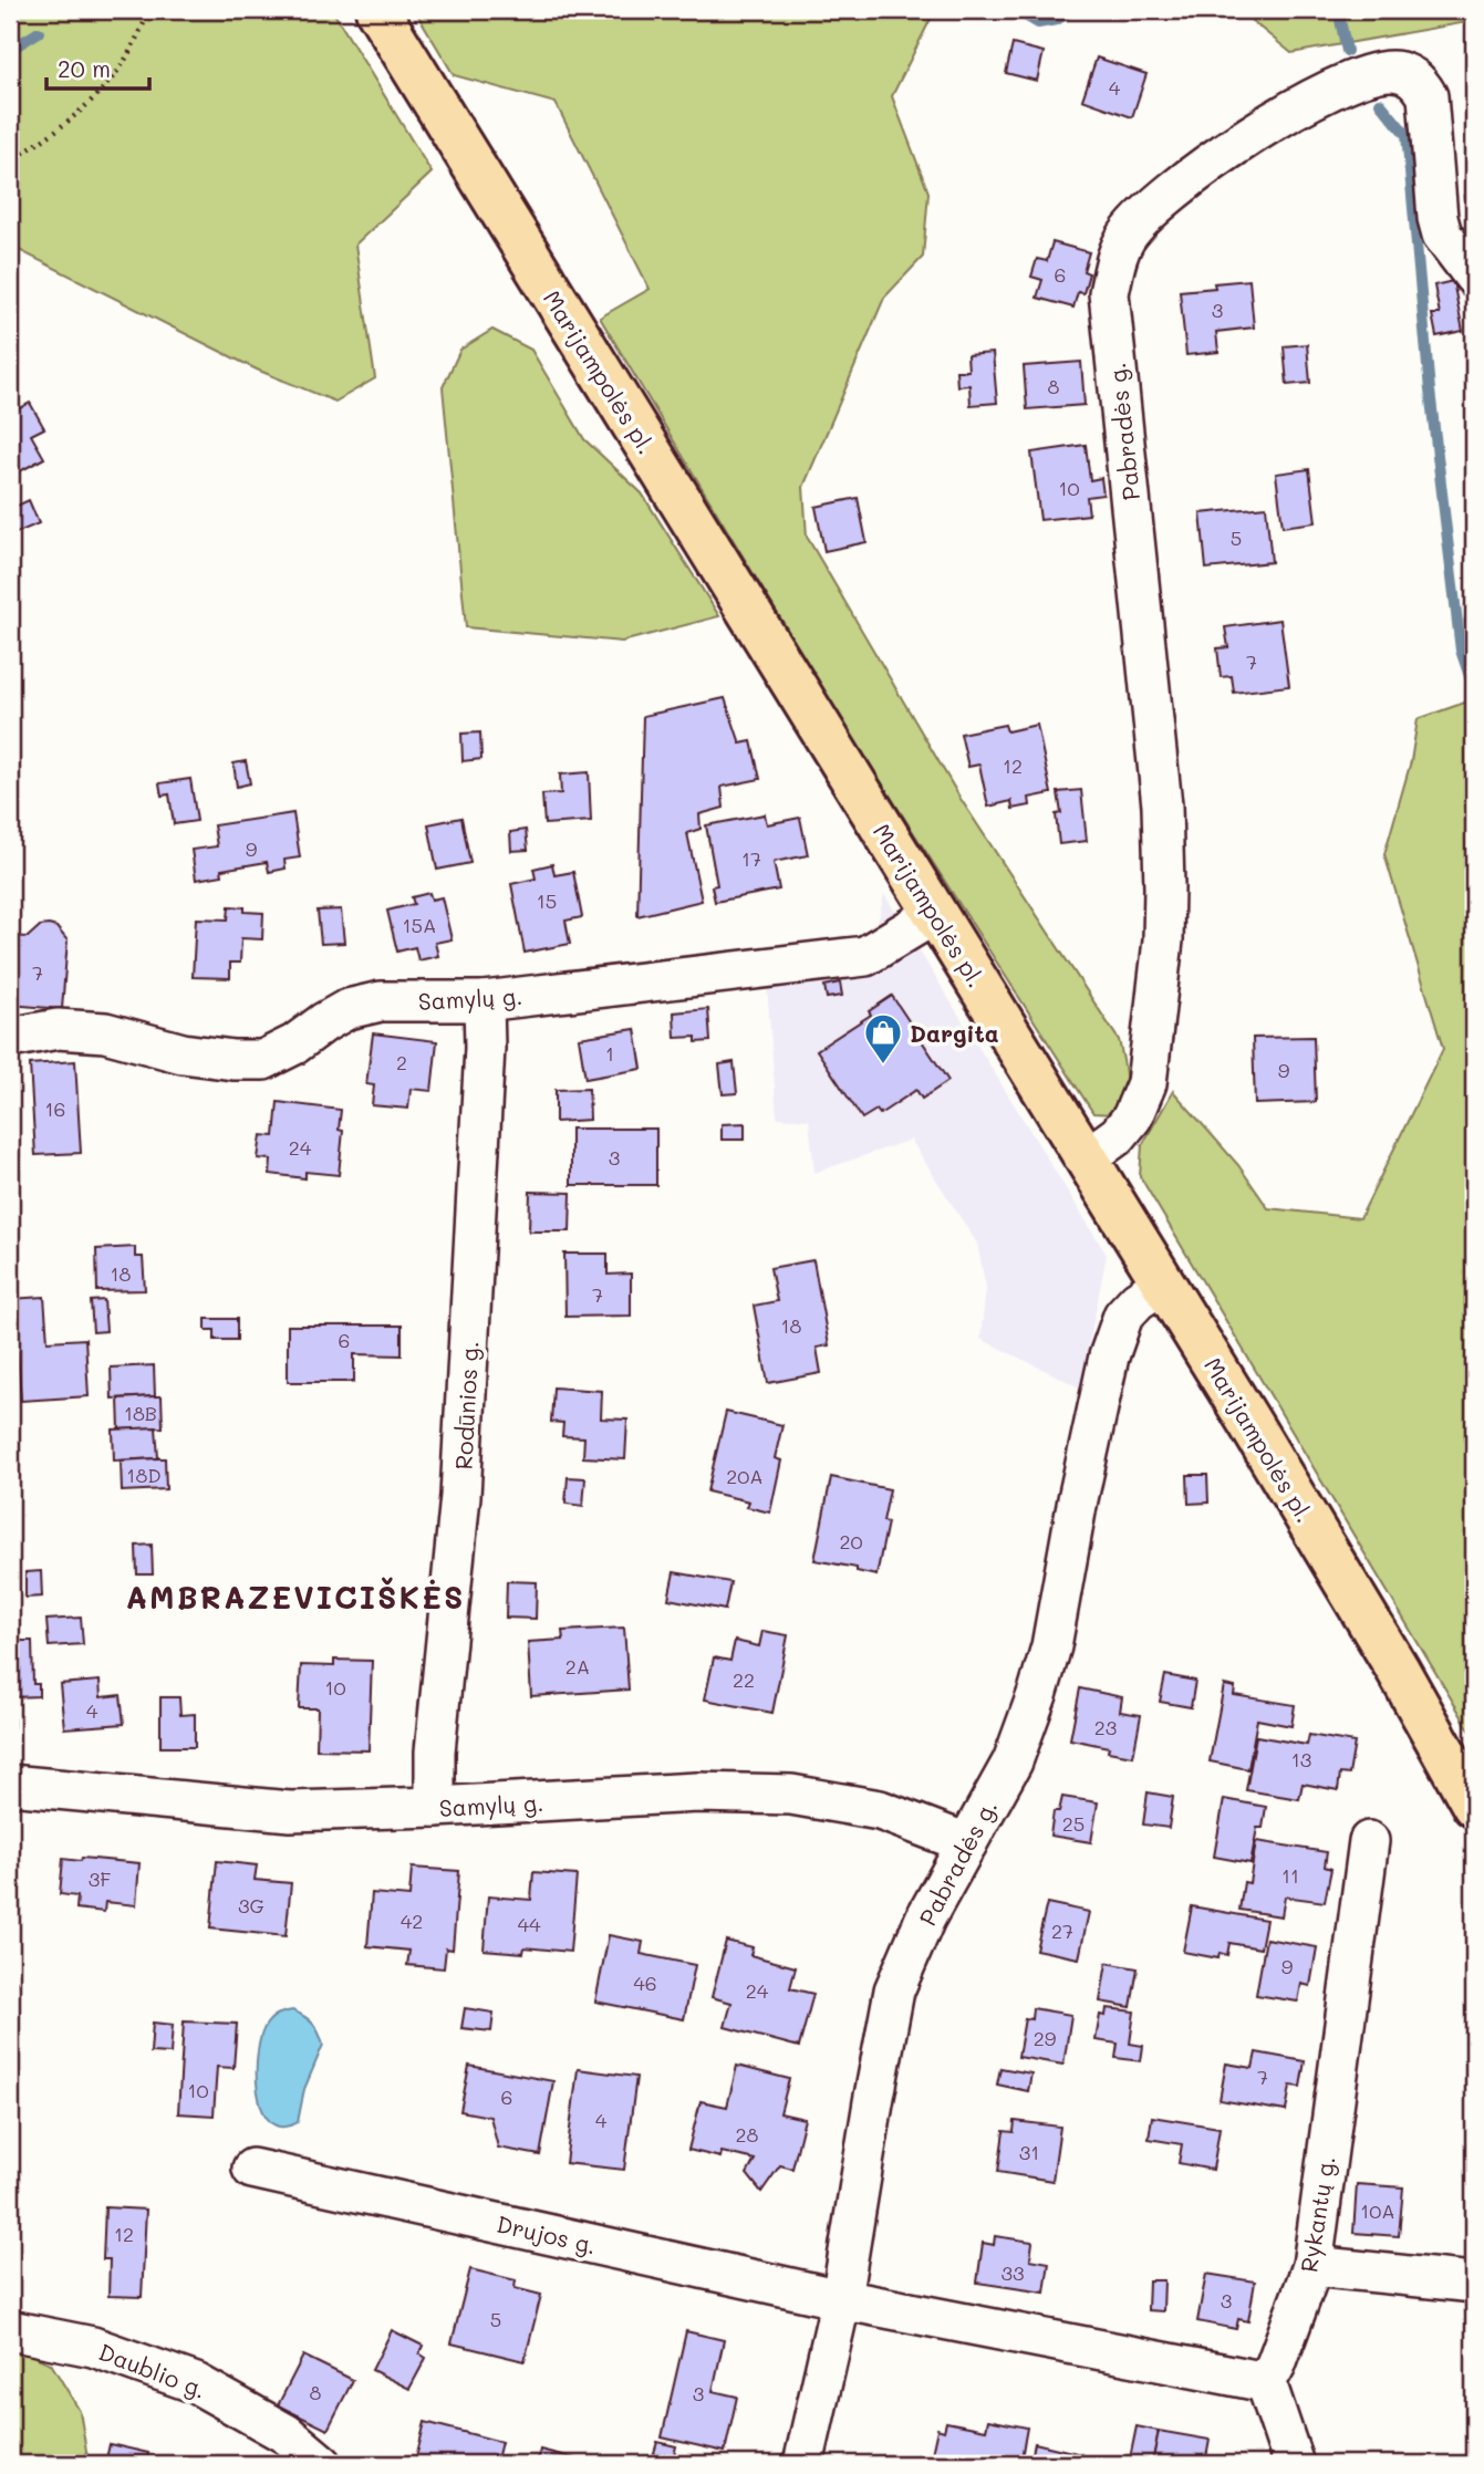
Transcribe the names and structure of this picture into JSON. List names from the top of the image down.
{
  "streets": {
    "main road": ["Marijampolės pl."],
    "street": [
      "Pabradės g.",
      "Samylų g.",
      "Rodūnios g.",
      "Rykantų g.",
      "Drujos g.",
      "Daublio g."
    ]
  },
  "crossings": [
    ["Marijampolės pl.", "Pabradės g."],
    ["Marijampolės pl.", "Samylų g."],
    ["Pabradės g.", "Samylų g."],
    ["Pabradės g.", "Drujos g."],
    ["Samylų g.", "Rodūnios g."]
  ],
  "districts": ["AMBRAZEVICIŠKĖS"],
  "places": {
    "shop": ["Dargita"]
  },
  "house_numbers": [
    "4",
    "6",
    "3",
    "8",
    "10",
    "5",
    "7",
    "12",
    "9",
    "17",
    "15",
    "15A",
    "7",
    "1",
    "2",
    "9",
    "16",
    "24",
    "3",
    "18",
    "7",
    "18",
    "6",
    "18B",
    "18D",
    "20A",
    "20",
    "2A",
    "22",
    "10",
    "4",
    "23",
    "13",
    "25",
    "11",
    "3F",
    "3G",
    "42",
    "44",
    "27",
    "9",
    "46",
    "24",
    "29",
    "7",
    "10",
    "6",
    "4",
    "28",
    "31",
    "10A",
    "12",
    "33",
    "3",
    "5",
    "8",
    "3"
  ],
  "scale_bar": "20 m"
}
